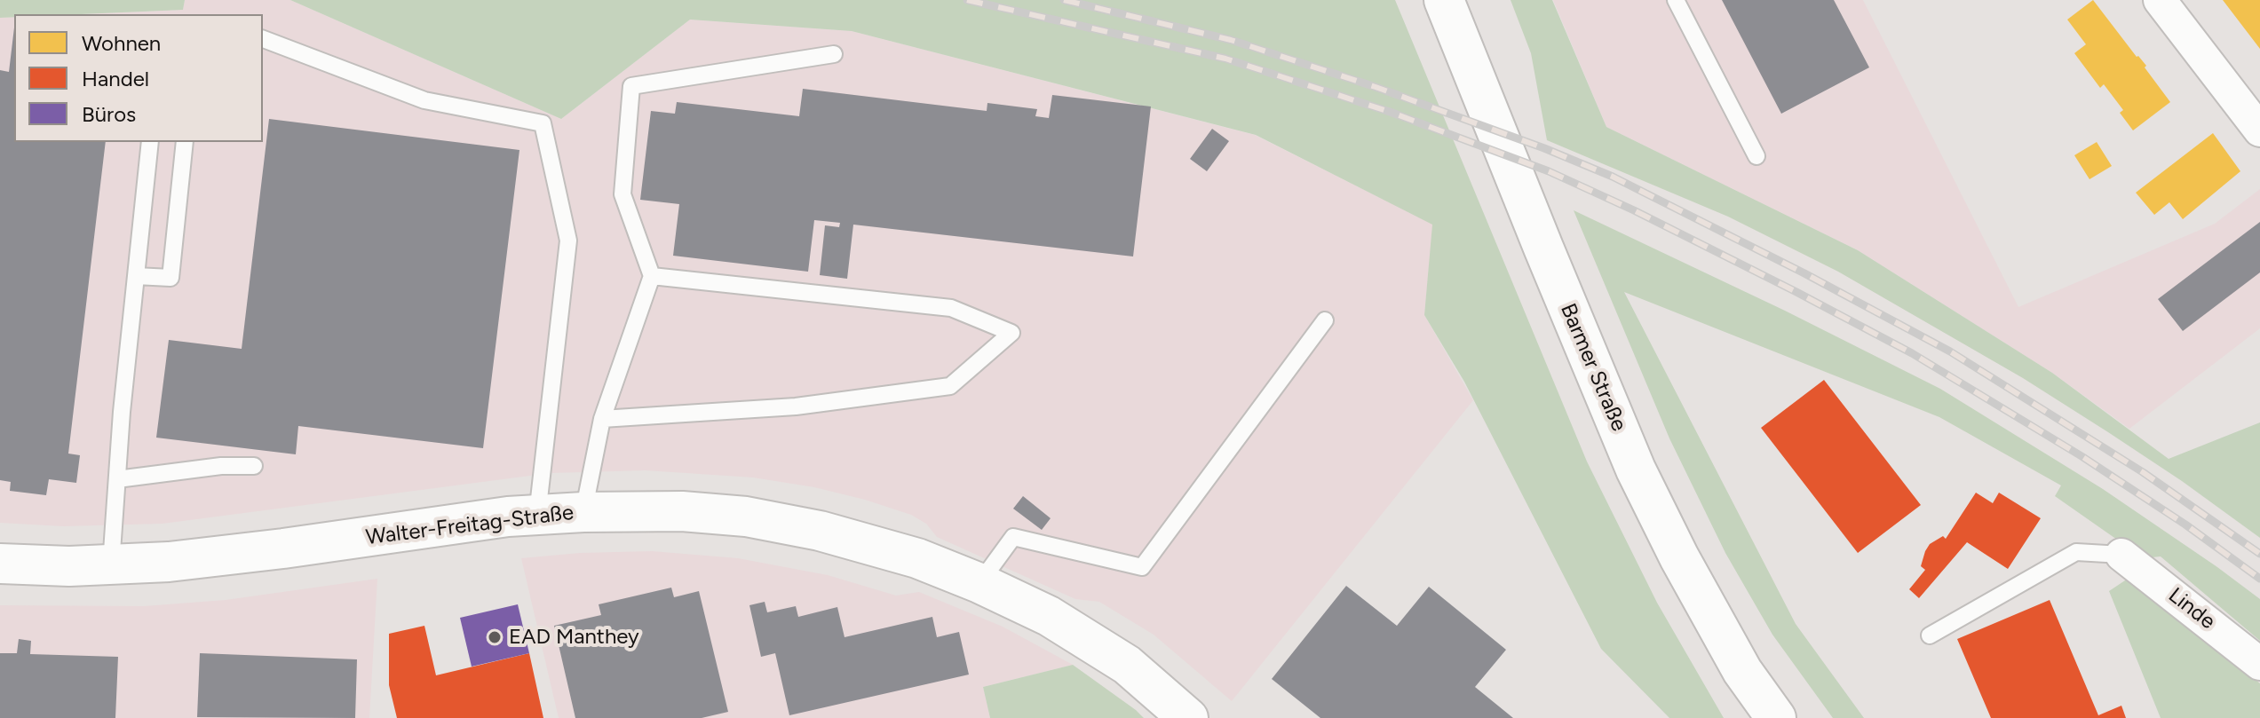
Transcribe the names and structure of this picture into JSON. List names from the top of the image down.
{
  "streets": {
    "street": ["Barmer Straße", "Walter-Freitag-Straße", "Linde"]
  },
  "places": ["EAD Manthey"],
  "legend": ["Wohnen", "Handel", "Büros"]
}
